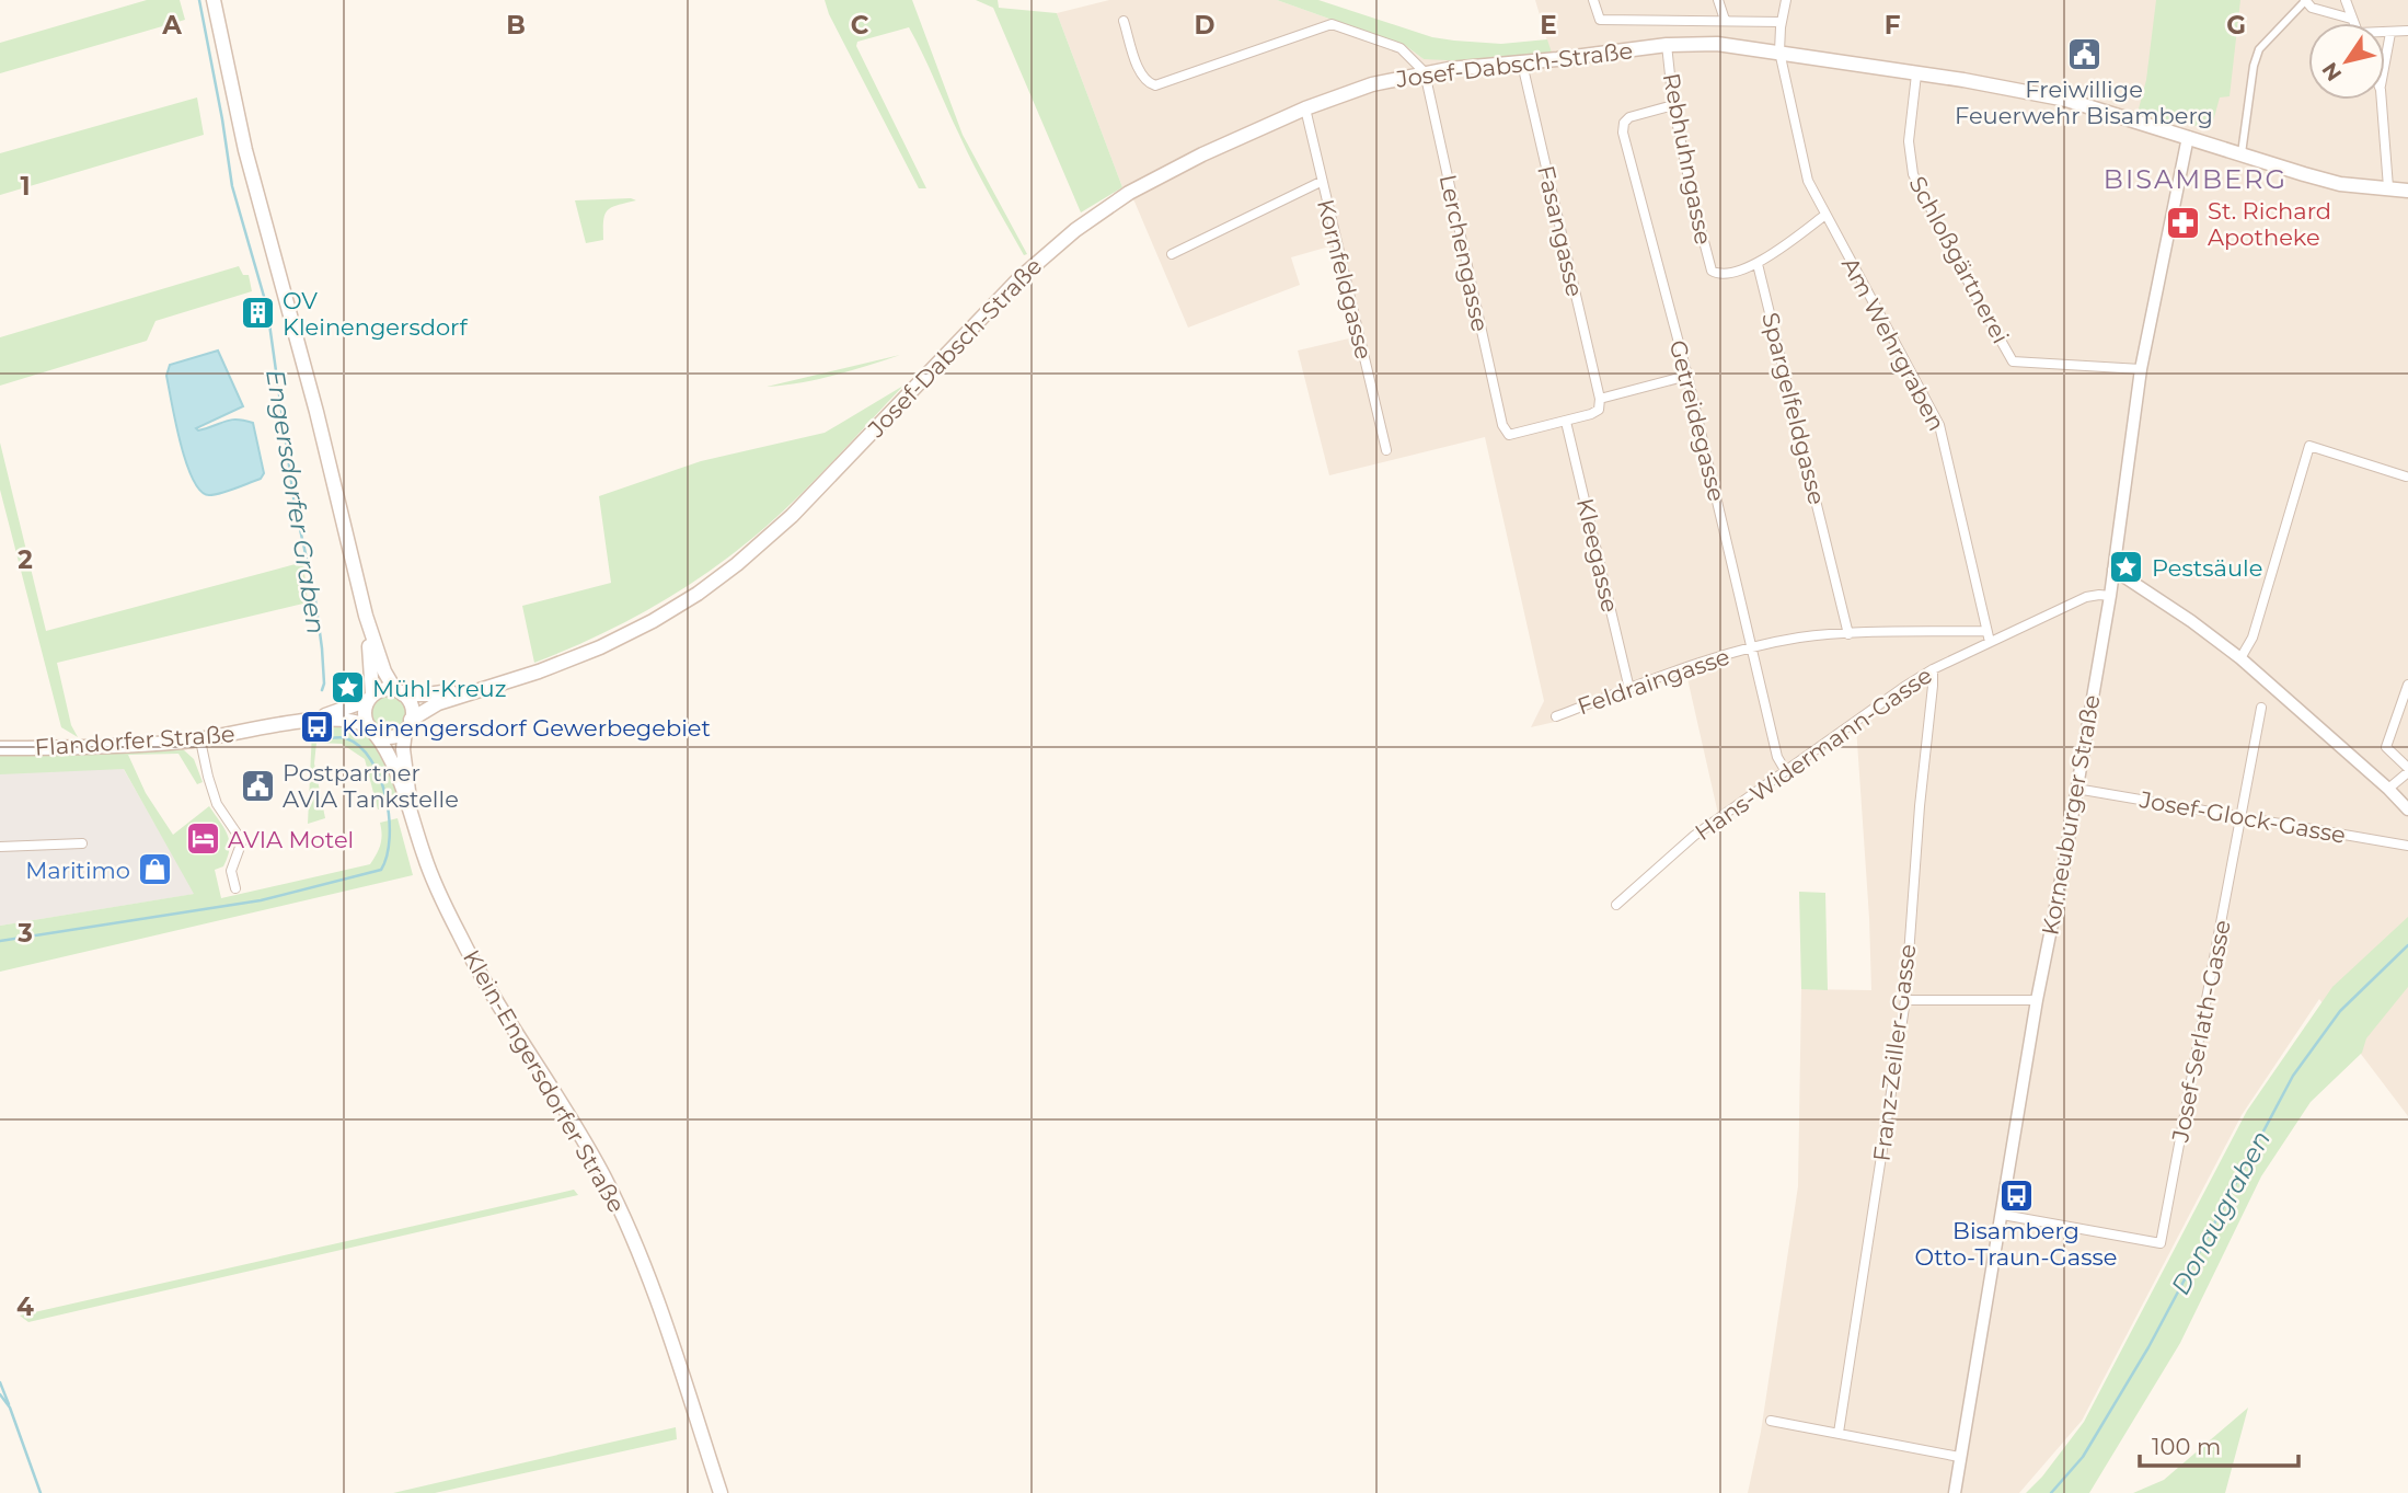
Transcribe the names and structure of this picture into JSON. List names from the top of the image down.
{
  "streets": {
    "main road": ["Josef-Dabsch-Straße", "Flandorfer Straße", "Klein-Engersdorfer Straße"],
    "street": [
      "Rebhuhngasse",
      "Fasangasse",
      "Lerchengasse",
      "Schloßgärtnerei",
      "Kornfeldgasse",
      "Am Wehrgraben",
      "Spargelfeldgasse",
      "Getreidegasse",
      "Kleegasse",
      "Feldraingasse",
      "Hans-Widermann-Gasse",
      "Korneuburger Straße",
      "Josef-Glock-Gasse",
      "Josef-Serlath-Gasse",
      "Franz-Zeiller-Gasse"
    ]
  },
  "crossings": [
    ["Josef-Dabsch-Straße", "Rebhuhngasse"],
    ["Josef-Dabsch-Straße", "Fasangasse"],
    ["Josef-Dabsch-Straße", "Lerchengasse"],
    ["Josef-Dabsch-Straße", "Schloßgärtnerei"],
    ["Josef-Dabsch-Straße", "Kornfeldgasse"],
    ["Josef-Dabsch-Straße", "Am Wehrgraben"],
    ["Josef-Dabsch-Straße", "Flandorfer Straße"],
    ["Josef-Dabsch-Straße", "Korneuburger Straße"],
    ["Josef-Dabsch-Straße", "Klein-Engersdorfer Straße"],
    ["Rebhuhngasse", "Spargelfeldgasse"],
    ["Rebhuhngasse", "Getreidegasse"],
    ["Lerchengasse", "Kleegasse"],
    ["Schloßgärtnerei", "Korneuburger Straße"],
    ["Am Wehrgraben", "Hans-Widermann-Gasse"],
    ["Getreidegasse", "Feldraingasse"],
    ["Getreidegasse", "Hans-Widermann-Gasse"],
    ["Kleegasse", "Feldraingasse"],
    ["Flandorfer Straße", "Klein-Engersdorfer Straße"],
    ["Hans-Widermann-Gasse", "Korneuburger Straße"],
    ["Hans-Widermann-Gasse", "Franz-Zeiller-Gasse"],
    ["Korneuburger Straße", "Josef-Glock-Gasse"],
    ["Korneuburger Straße", "Josef-Serlath-Gasse"],
    ["Josef-Glock-Gasse", "Josef-Serlath-Gasse"]
  ],
  "districts": ["BISAMBERG"],
  "water": ["Engersdorfer Graben", "Donaugraben"],
  "places": {
    "public building": ["Freiwillige Feuerwehr Bisamberg", "Postpartner AVIA Tankstelle"],
    "pharmacy": ["St. Richard Apotheke"],
    "building": ["OV Kleinengersdorf"],
    "place": ["Pestsäule", "Mühl-Kreuz"],
    "bus stop": ["Kleinengersdorf Gewerbegebiet", "Bisamberg Otto-Traun-Gasse"],
    "hotel": ["AVIA Motel"],
    "shop": ["Maritimo"]
  },
  "scale_bar": "100 m",
  "north": "bottom left",
  "grid": {
    "columns": [
      "A",
      "B",
      "C",
      "D",
      "E",
      "F",
      "G"
    ],
    "rows": [
      "1",
      "2",
      "3",
      "4"
    ]
  }
}
